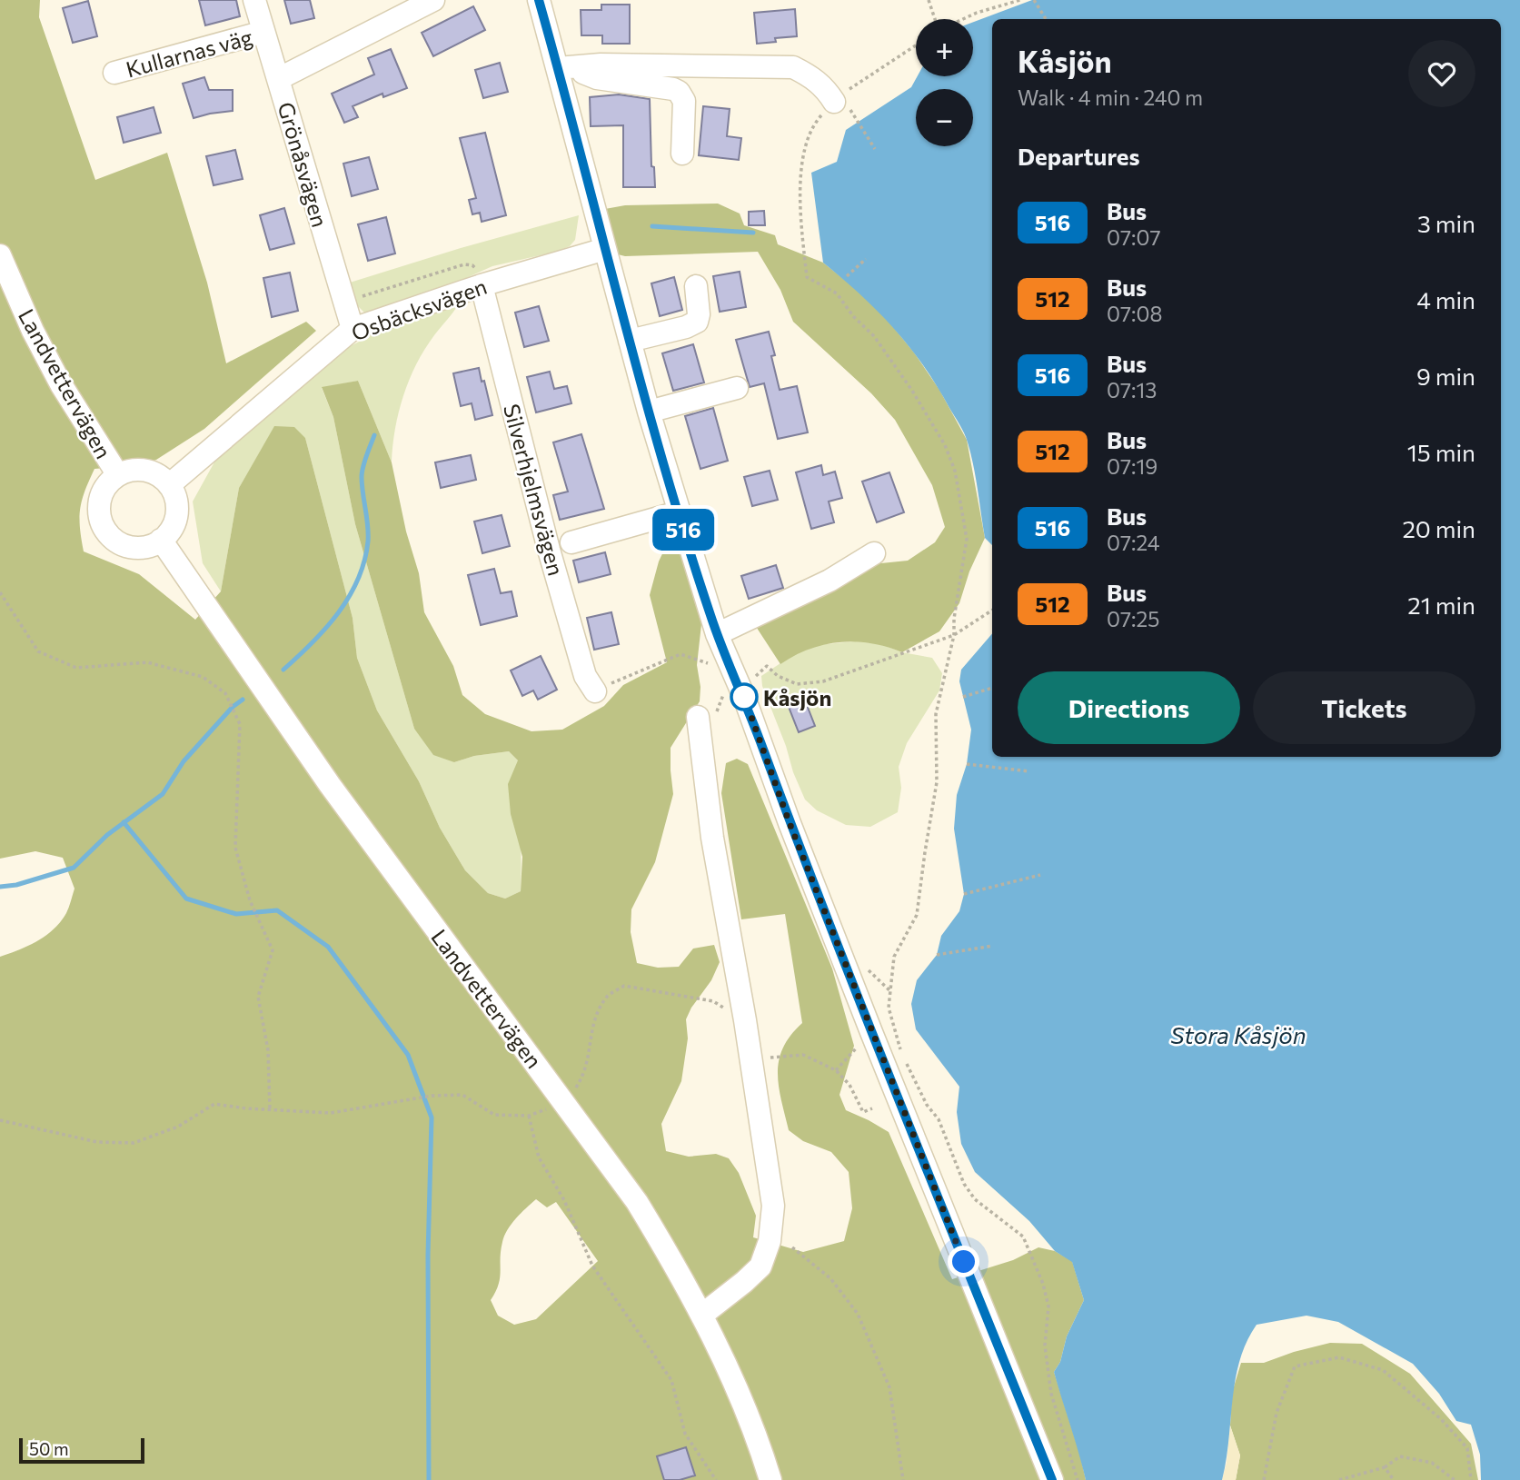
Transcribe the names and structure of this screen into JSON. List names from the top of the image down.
{
  "streets": {
    "street": [
      "Kullarnas väg",
      "Grönåsvägen",
      "Osbäcksvägen",
      "Landvettervägen",
      "Silverhjelmsvägen"
    ]
  },
  "crossings": [
    ["Kullarnas väg", "Grönåsvägen"],
    ["Grönåsvägen", "Osbäcksvägen"],
    ["Osbäcksvägen", "Landvettervägen"],
    ["Osbäcksvägen", "Silverhjelmsvägen"]
  ],
  "water": ["Stora Kåsjön"],
  "places": ["Kåsjön"],
  "lines": ["bus line 516"],
  "scale_bar": "50 m",
  "page": {
    "on_map": "516",
    "map_buttons": ["+", "−"],
    "heading": [
      ["Kåsjön", "Walk · 4 min · 240 m"],
      "Departures"
    ],
    "list": [
      {
        "mark": "516",
        "name": "Bus",
        "note": "07:07",
        "value": "3 min"
      },
      {
        "mark": "512",
        "name": "Bus",
        "note": "07:08",
        "value": "4 min"
      },
      {
        "mark": "516",
        "name": "Bus",
        "note": "07:13",
        "value": "9 min"
      },
      {
        "mark": "512",
        "name": "Bus",
        "note": "07:19",
        "value": "15 min"
      },
      {
        "mark": "516",
        "name": "Bus",
        "note": "07:24",
        "value": "20 min"
      },
      {
        "mark": "512",
        "name": "Bus",
        "note": "07:25",
        "value": "21 min"
      }
    ],
    "buttons": ["Directions", "Tickets"],
    "scale": "50 m"
  }
}
